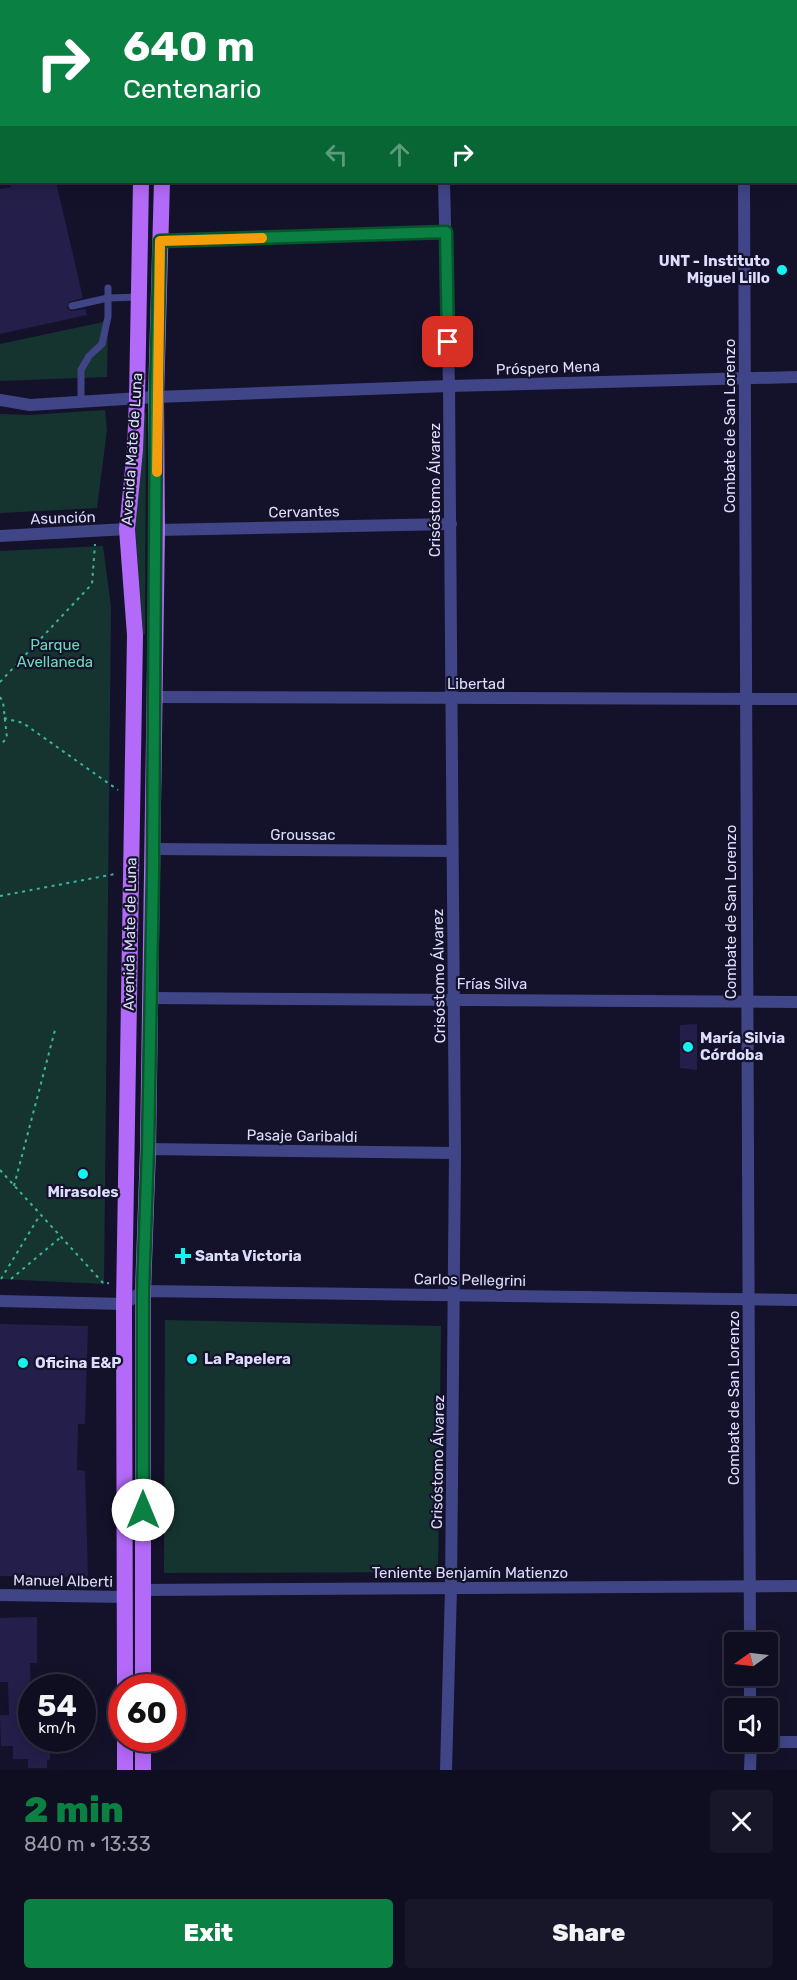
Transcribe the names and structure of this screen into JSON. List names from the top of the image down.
{
  "streets": {
    "main road": ["Avenida Mate de Luna"],
    "street": [
      "Próspero Mena",
      "Combate de San Lorenzo",
      "Crisóstomo Álvarez",
      "Cervantes",
      "Asunción",
      "Libertad",
      "Groussac",
      "Frías Silva",
      "Pasaje Garibaldi",
      "Carlos Pellegrini",
      "Teniente Benjamín Matienzo",
      "Manuel Alberti"
    ]
  },
  "crossings": [
    ["Próspero Mena", "Combate de San Lorenzo"],
    ["Próspero Mena", "Avenida Mate de Luna"],
    ["Próspero Mena", "Crisóstomo Álvarez"],
    ["Combate de San Lorenzo", "Libertad"],
    ["Combate de San Lorenzo", "Frías Silva"],
    ["Combate de San Lorenzo", "Carlos Pellegrini"],
    ["Combate de San Lorenzo", "Teniente Benjamín Matienzo"],
    ["Avenida Mate de Luna", "Cervantes"],
    ["Avenida Mate de Luna", "Asunción"],
    ["Avenida Mate de Luna", "Libertad"],
    ["Avenida Mate de Luna", "Groussac"],
    ["Avenida Mate de Luna", "Frías Silva"],
    ["Avenida Mate de Luna", "Pasaje Garibaldi"],
    ["Avenida Mate de Luna", "Carlos Pellegrini"],
    ["Avenida Mate de Luna", "Teniente Benjamín Matienzo"],
    ["Avenida Mate de Luna", "Manuel Alberti"],
    ["Crisóstomo Álvarez", "Cervantes"],
    ["Crisóstomo Álvarez", "Libertad"],
    ["Crisóstomo Álvarez", "Groussac"],
    ["Crisóstomo Álvarez", "Frías Silva"],
    ["Crisóstomo Álvarez", "Pasaje Garibaldi"],
    ["Crisóstomo Álvarez", "Carlos Pellegrini"],
    ["Crisóstomo Álvarez", "Teniente Benjamín Matienzo"]
  ],
  "parks": ["Parque Avellaneda"],
  "places": {
    "other": [
      "UNT - Instituto Miguel Lillo",
      "María Silvia Córdoba",
      "Mirasoles",
      "La Papelera",
      "Oficina E&P"
    ],
    "health": ["Santa Victoria"]
  },
  "north": "left",
  "page": {
    "turn": ["640 m", "Centenario"],
    "speed": "54 km/h",
    "limit": "60",
    "heading": ["2 min", "840 m · 13:33"],
    "buttons": ["Exit", "Share"]
  }
}
